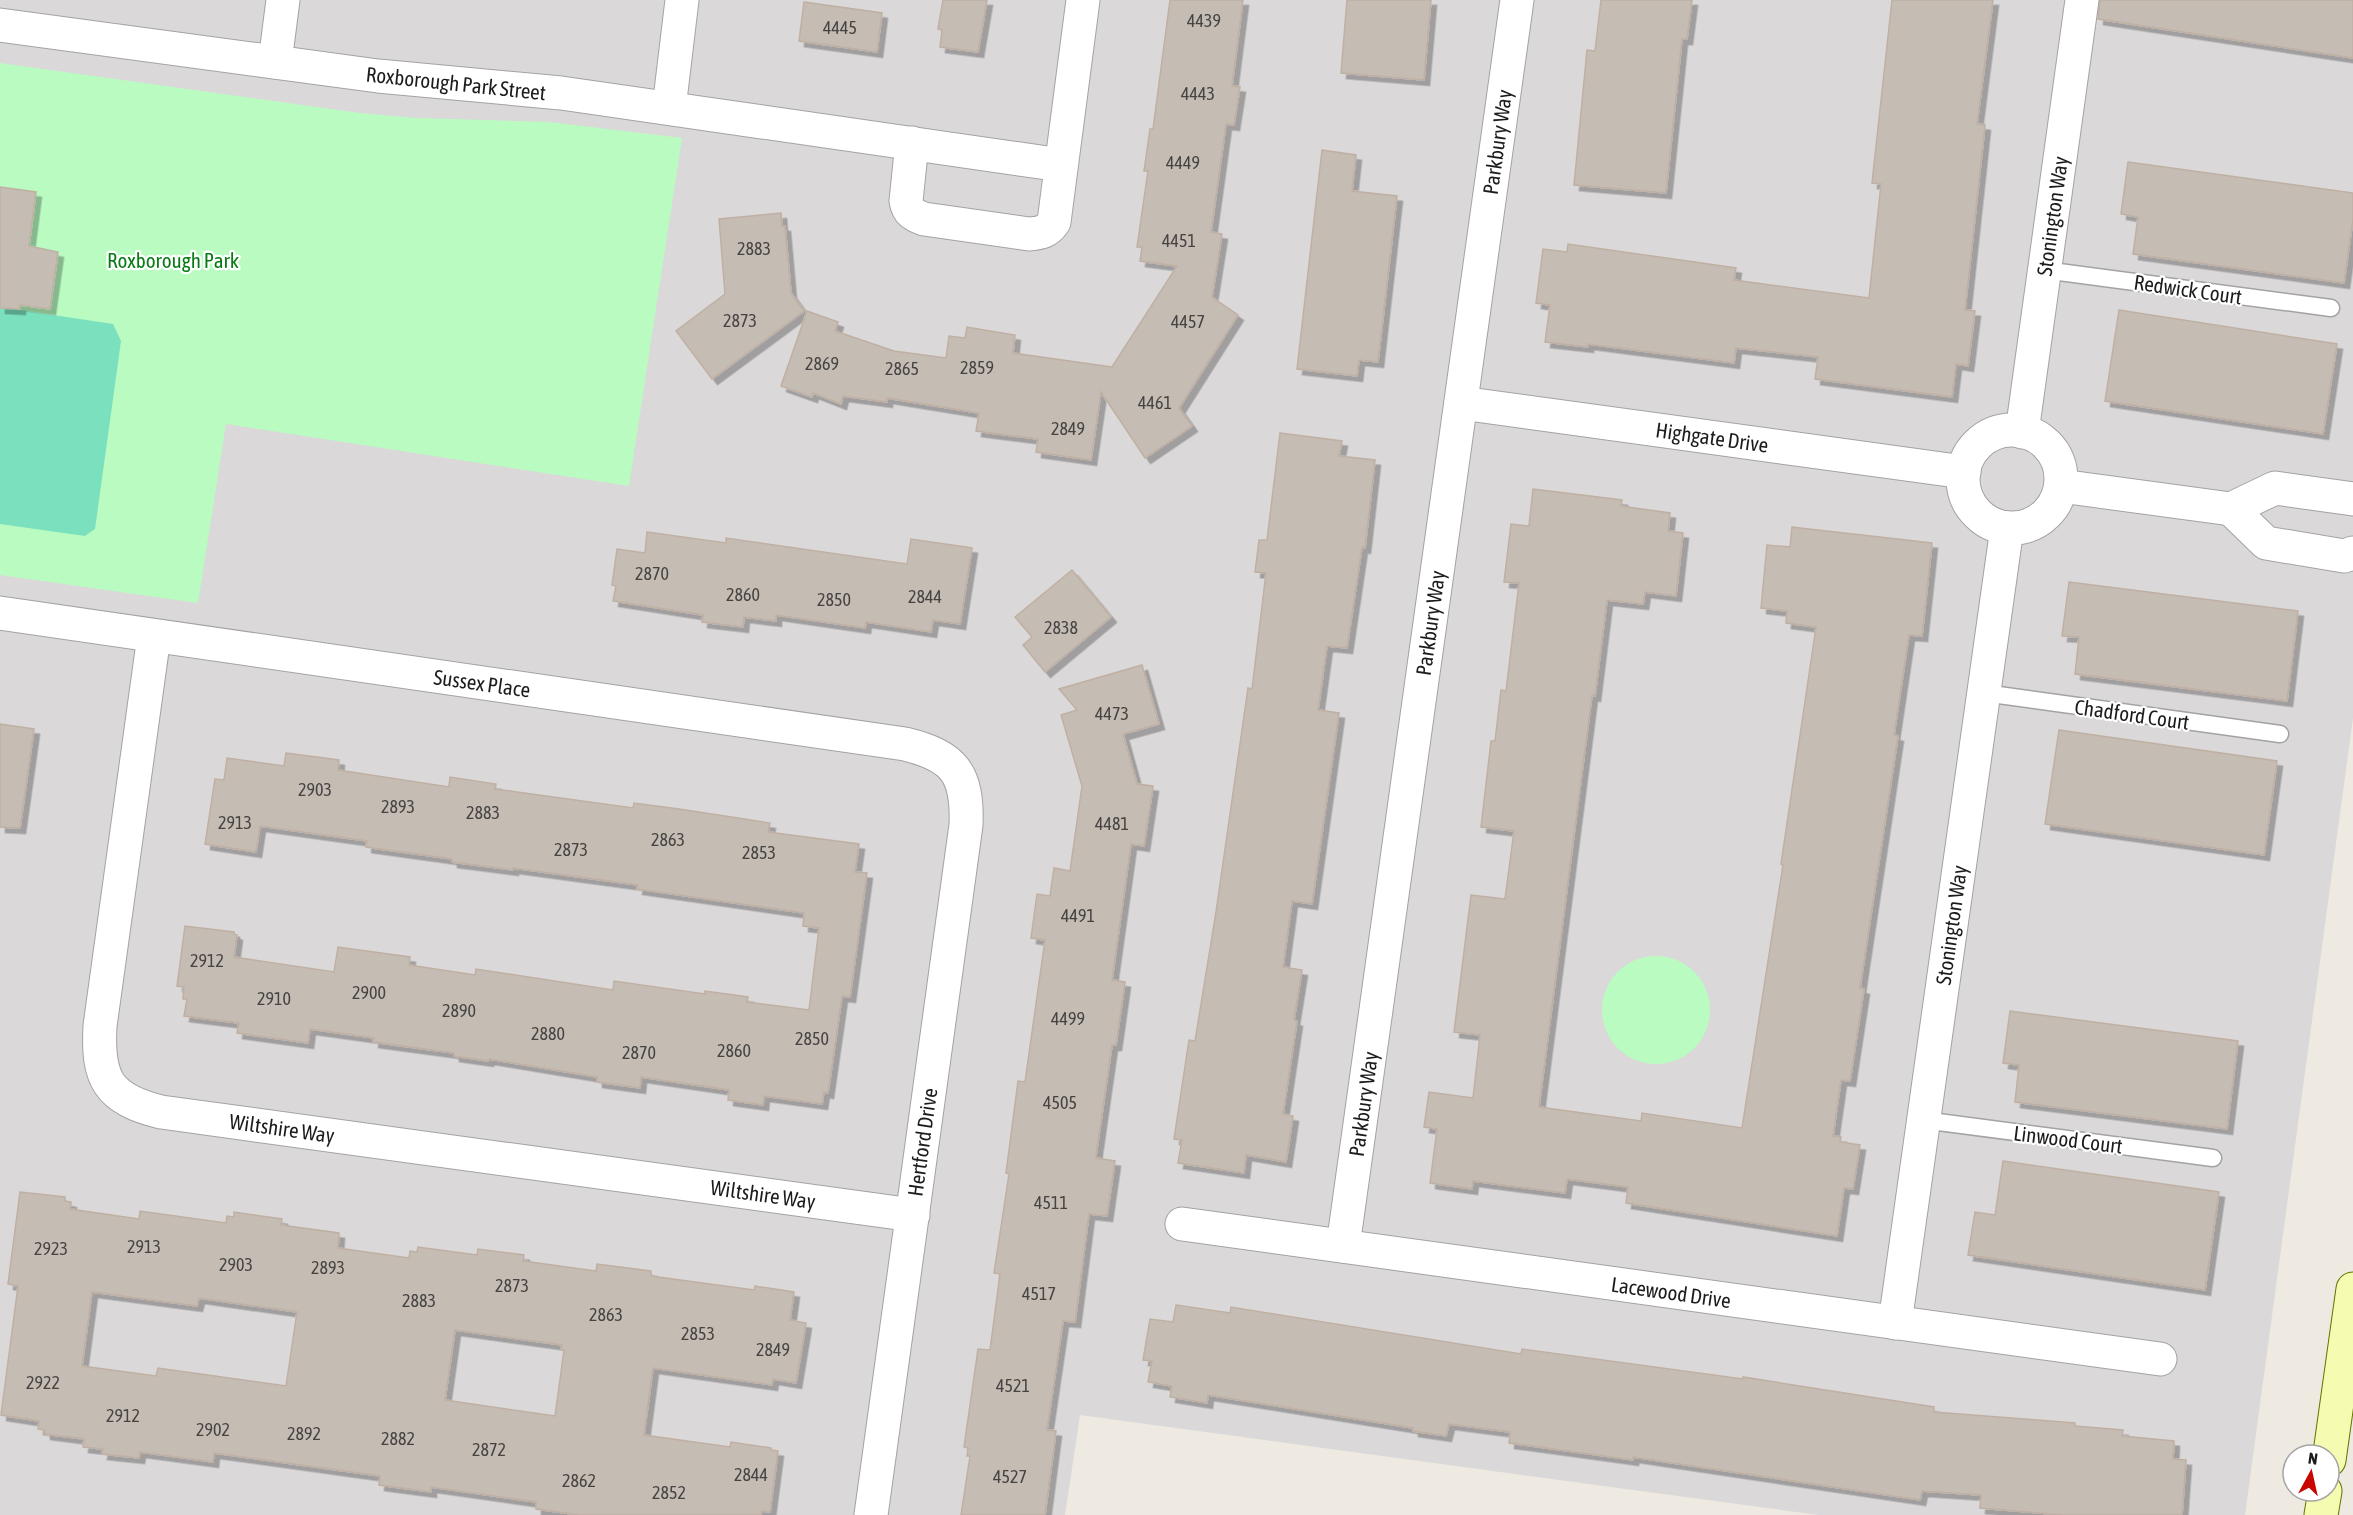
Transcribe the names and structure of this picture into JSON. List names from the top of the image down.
{
  "streets": {
    "street": [
      "Roxborough Park Street",
      "Parkbury Way",
      "Stonington Way",
      "Highgate Drive",
      "Sussex Place",
      "Wiltshire Way",
      "Hertford Drive",
      "Lacewood Drive"
    ],
    "lane": ["Redwick Court", "Chadford Court", "Linwood Court"]
  },
  "crossings": [
    ["Parkbury Way", "Highgate Drive"],
    ["Parkbury Way", "Lacewood Drive"],
    ["Stonington Way", "Redwick Court"],
    ["Stonington Way", "Highgate Drive"],
    ["Stonington Way", "Chadford Court"],
    ["Stonington Way", "Linwood Court"],
    ["Stonington Way", "Lacewood Drive"],
    ["Sussex Place", "Wiltshire Way"],
    ["Sussex Place", "Hertford Drive"],
    ["Wiltshire Way", "Hertford Drive"]
  ],
  "parks": ["Roxborough Park"],
  "house_numbers": [
    "4439",
    "4445",
    "4443",
    "4449",
    "4451",
    "2883",
    "2873",
    "4457",
    "2869",
    "2859",
    "2865",
    "4461",
    "2849",
    "2870",
    "2860",
    "2844",
    "2850",
    "2838",
    "4473",
    "2903",
    "2893",
    "2883",
    "2913",
    "4481",
    "2863",
    "2873",
    "2853",
    "4491",
    "2912",
    "2900",
    "2910",
    "2890",
    "4499",
    "2880",
    "2850",
    "2860",
    "2870",
    "4505",
    "4511",
    "2913",
    "2923",
    "2903",
    "2893",
    "2873",
    "4517",
    "2883",
    "2863",
    "2853",
    "2849",
    "2922",
    "4521",
    "2912",
    "2902",
    "2892",
    "2882",
    "2872",
    "2844",
    "4527",
    "2862",
    "2852"
  ],
  "north": "top"
}
